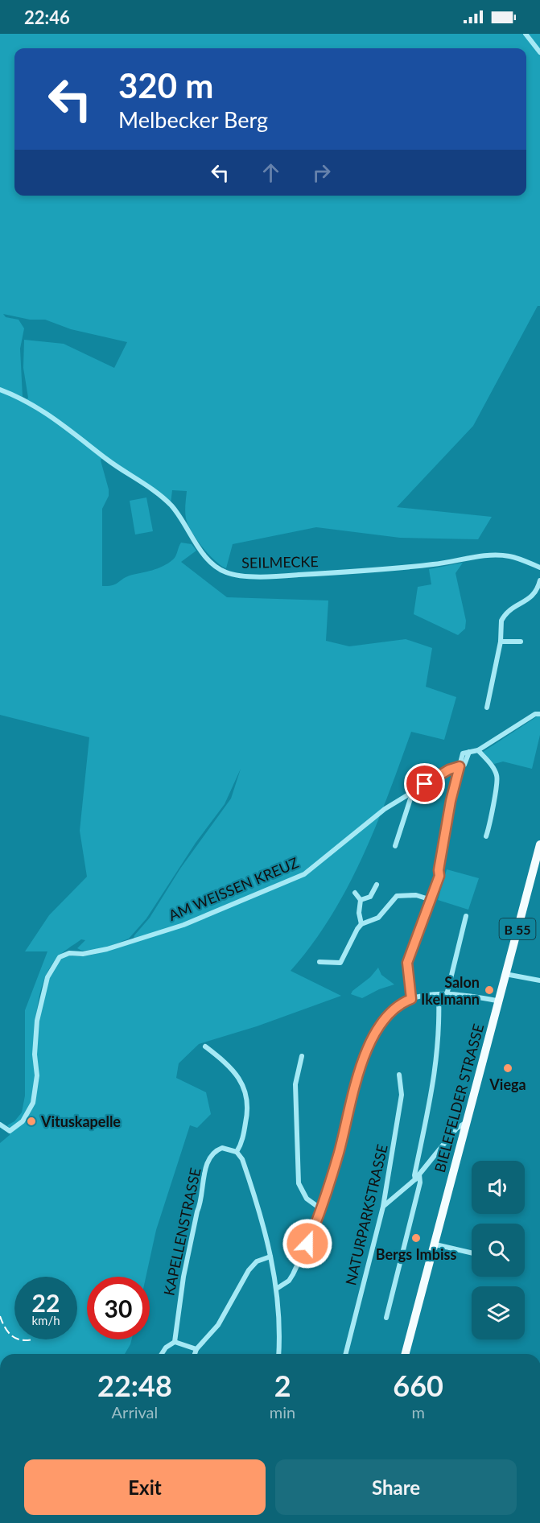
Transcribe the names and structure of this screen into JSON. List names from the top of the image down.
{
  "streets": {
    "main road": ["B 55", "BIELEFELDER STRASSE"],
    "street": [
      "SEILMECKE",
      "AM WEISSEN KREUZ",
      "NATURPARKSTRASSE",
      "KAPELLENSTRASSE"
    ]
  },
  "places": [
    "Salon Ikelmann",
    "Viega",
    "Vituskapelle",
    "Bergs Imbiss"
  ],
  "page": {
    "status": "22:46",
    "turn": ["320 m", "Melbecker Berg"],
    "speed": "22 km/h",
    "limit": "30",
    "eta": [
      "22:48",
      "Arrival",
      "2",
      "min",
      "660",
      "m"
    ],
    "buttons": ["Exit", "Share"]
  }
}
